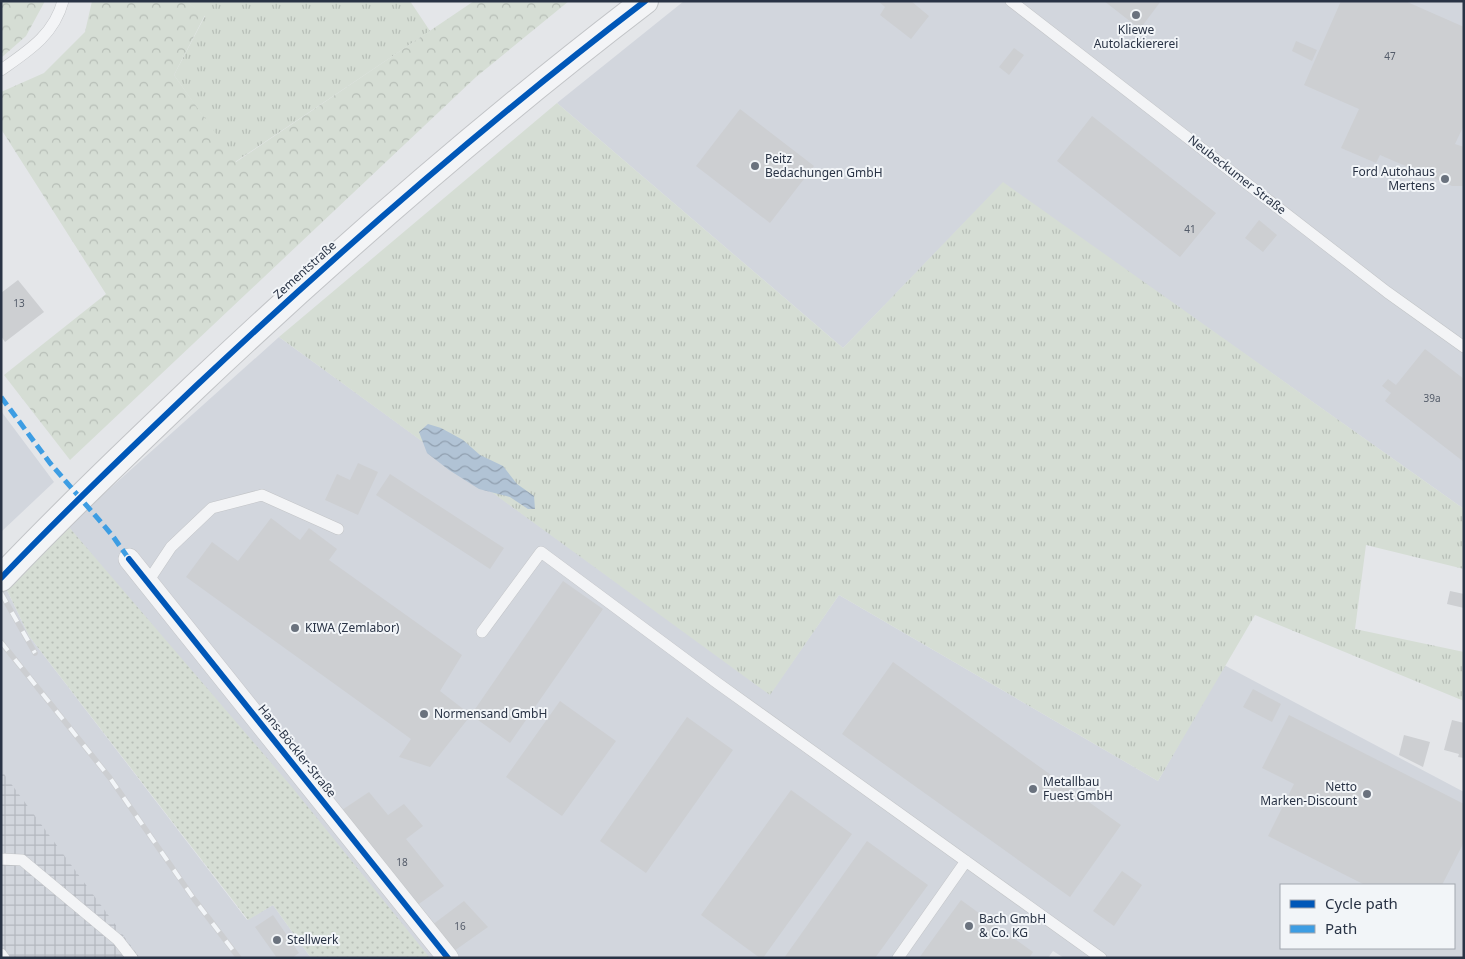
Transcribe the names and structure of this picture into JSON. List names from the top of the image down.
{
  "streets": {
    "street": ["Zementstraße", "Hans-Böckler-Straße"],
    "lane": ["Neubeckumer Straße"]
  },
  "places": [
    "Kliewe Autolackiererei",
    "Peitz Bedachungen GmbH",
    "Ford Autohaus Mertens",
    "KIWA (Zemlabor)",
    "Normensand GmbH",
    "Metallbau Fuest GmbH",
    "Netto Marken-Discount",
    "Bach GmbH & Co. KG",
    "Stellwerk"
  ],
  "house_numbers": [
    "47",
    "41",
    "13",
    "39a",
    "18",
    "16"
  ],
  "legend": ["Cycle path", "Path"]
}
